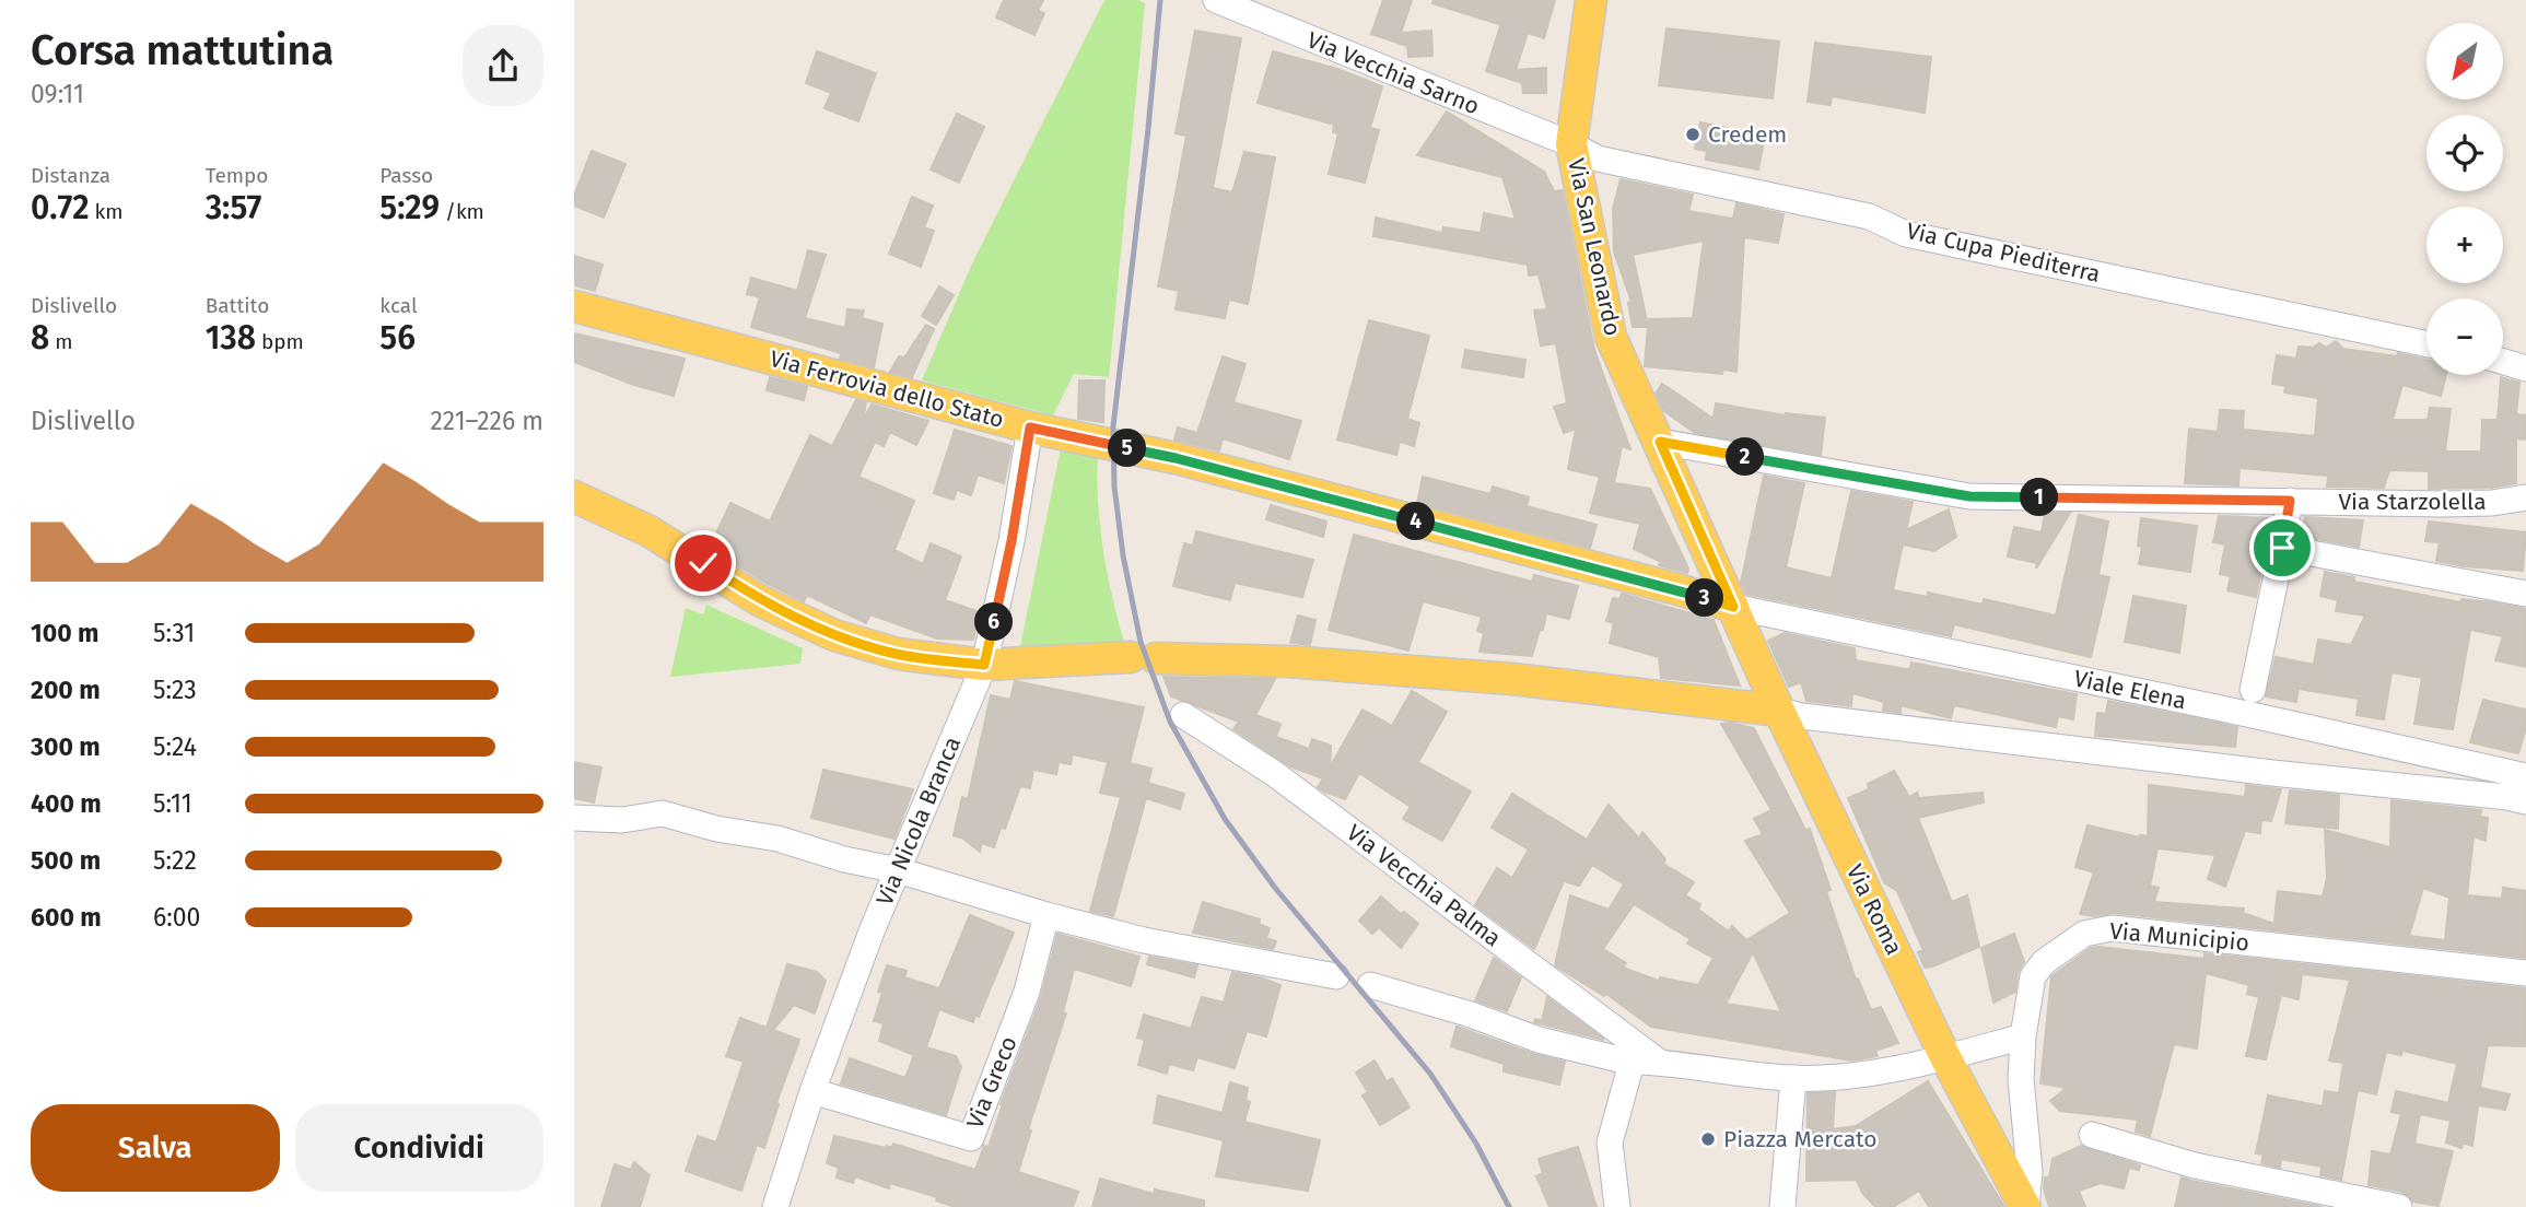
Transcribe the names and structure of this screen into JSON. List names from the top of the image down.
{
  "streets": {
    "main road": ["Via San Leonardo", "Via Ferrovia dello Stato", "Via Roma"],
    "street": [
      "Via Vecchia Sarno",
      "Via Cupa Piediterra",
      "Via Starzolella",
      "Viale Elena",
      "Via Nicola Branca",
      "Via Vecchia Palma",
      "Via Municipio",
      "Via Greco"
    ]
  },
  "crossings": [
    ["Via Vecchia Sarno", "Via San Leonardo"],
    ["Via Vecchia Sarno", "Via Cupa Piediterra"],
    ["Via San Leonardo", "Via Cupa Piediterra"],
    ["Via San Leonardo", "Via Ferrovia dello Stato"],
    ["Via San Leonardo", "Via Starzolella"],
    ["Via San Leonardo", "Viale Elena"],
    ["Via San Leonardo", "Via Roma"],
    ["Via Ferrovia dello Stato", "Viale Elena"],
    ["Via Ferrovia dello Stato", "Via Nicola Branca"],
    ["Via Ferrovia dello Stato", "Via Roma"],
    ["Viale Elena", "Via Roma"],
    ["Via Nicola Branca", "Via Greco"],
    ["Via Roma", "Via Municipio"]
  ],
  "places": ["Credem", "Piazza Mercato"],
  "north": "bottom left",
  "page": {
    "heading": ["Corsa mattutina", "09:11"],
    "map_buttons": ["+", "−"],
    "stats": [
      ["Distanza", "0.72 km"],
      ["Tempo", "3:57"],
      ["Passo", "5:29 /km"],
      ["Dislivello", "8 m"],
      ["Battito", "138 bpm"],
      ["kcal", "56"]
    ],
    "chart": ["Dislivello", "221–226 m"],
    "pins": [
      "5",
      "2",
      "1",
      "4",
      "3",
      "6"
    ],
    "list": [
      {
        "name": "100 m",
        "note": "5:31"
      },
      {
        "name": "200 m",
        "note": "5:23"
      },
      {
        "name": "300 m",
        "note": "5:24"
      },
      {
        "name": "400 m",
        "note": "5:11"
      },
      {
        "name": "500 m",
        "note": "5:22"
      },
      {
        "name": "600 m",
        "note": "6:00"
      }
    ],
    "buttons": ["Salva", "Condividi"]
  }
}
